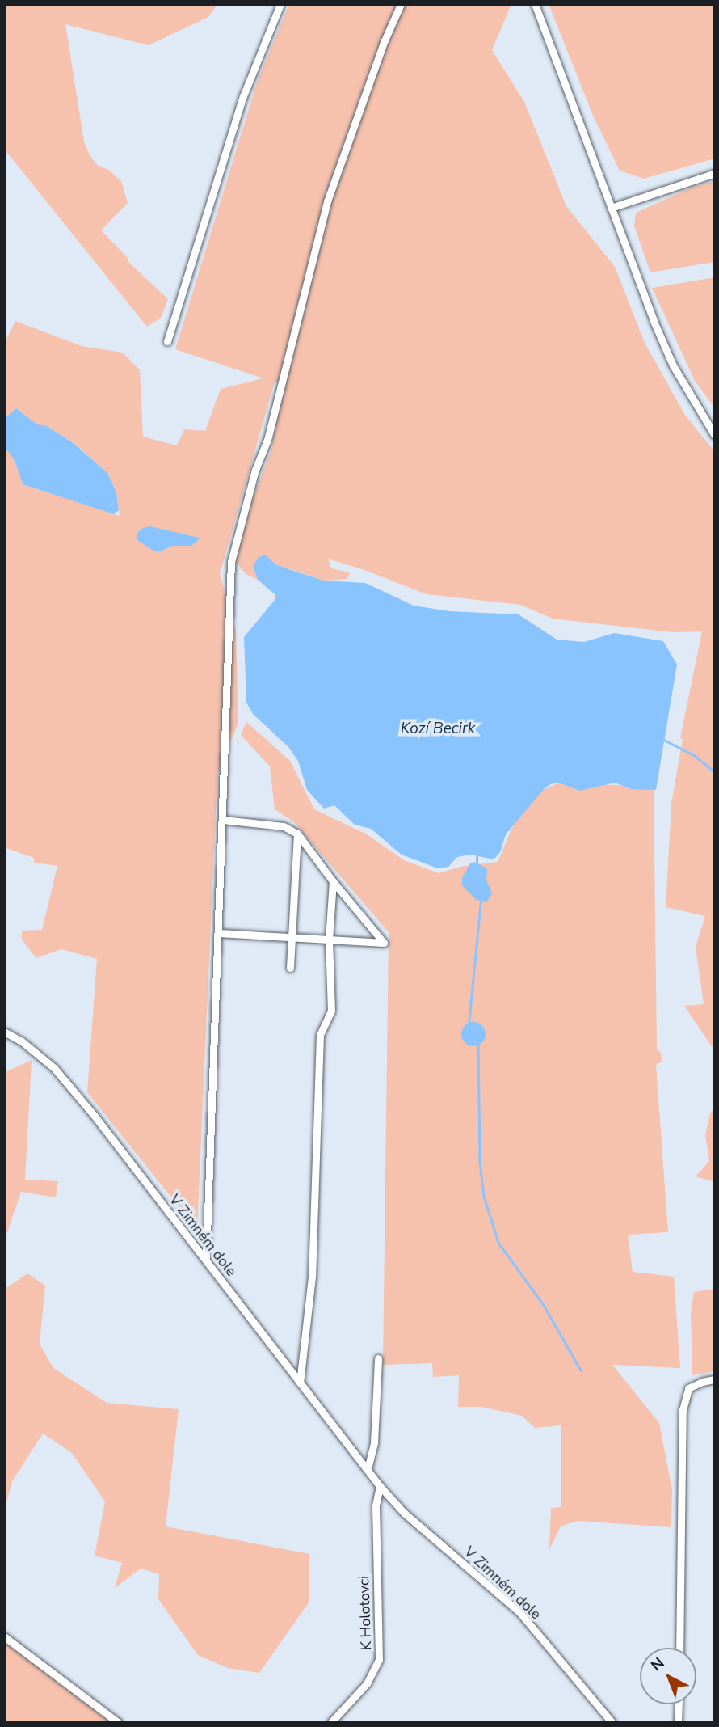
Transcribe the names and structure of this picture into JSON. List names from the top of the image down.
{
  "streets": {
    "street": ["V Zimném dole", "K Holotovci"]
  },
  "crossings": [
    ["V Zimném dole", "K Holotovci"]
  ],
  "water": ["Kozí Becirk"],
  "north": "top left"
}
